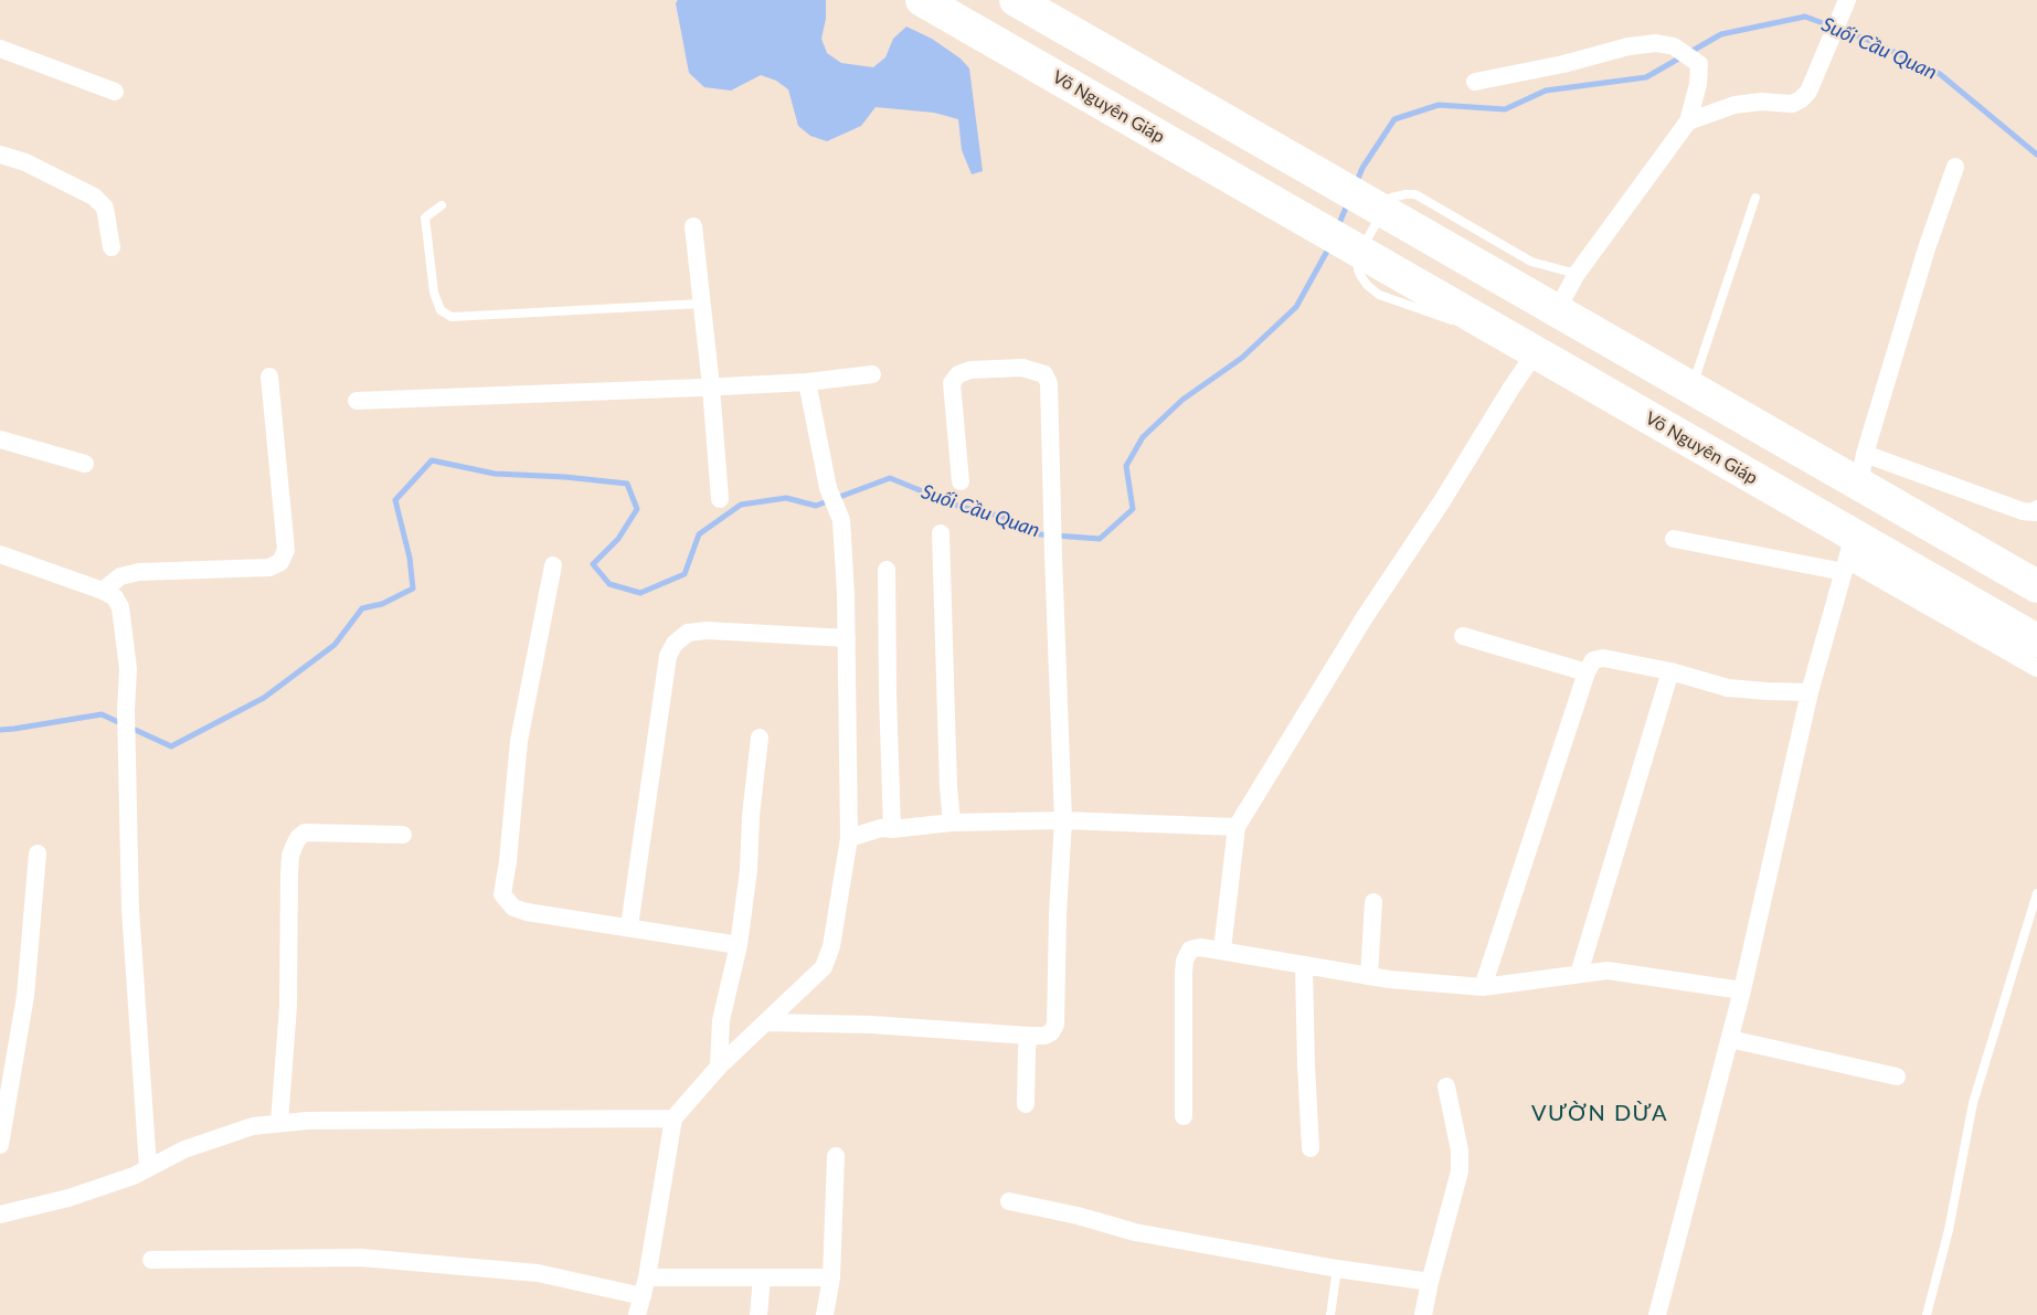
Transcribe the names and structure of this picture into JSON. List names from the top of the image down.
{
  "streets": {
    "highway": ["Võ Nguyên Giáp"]
  },
  "districts": ["VƯỜN DỪA"],
  "water": ["Suối Cầu Quan"]
}
